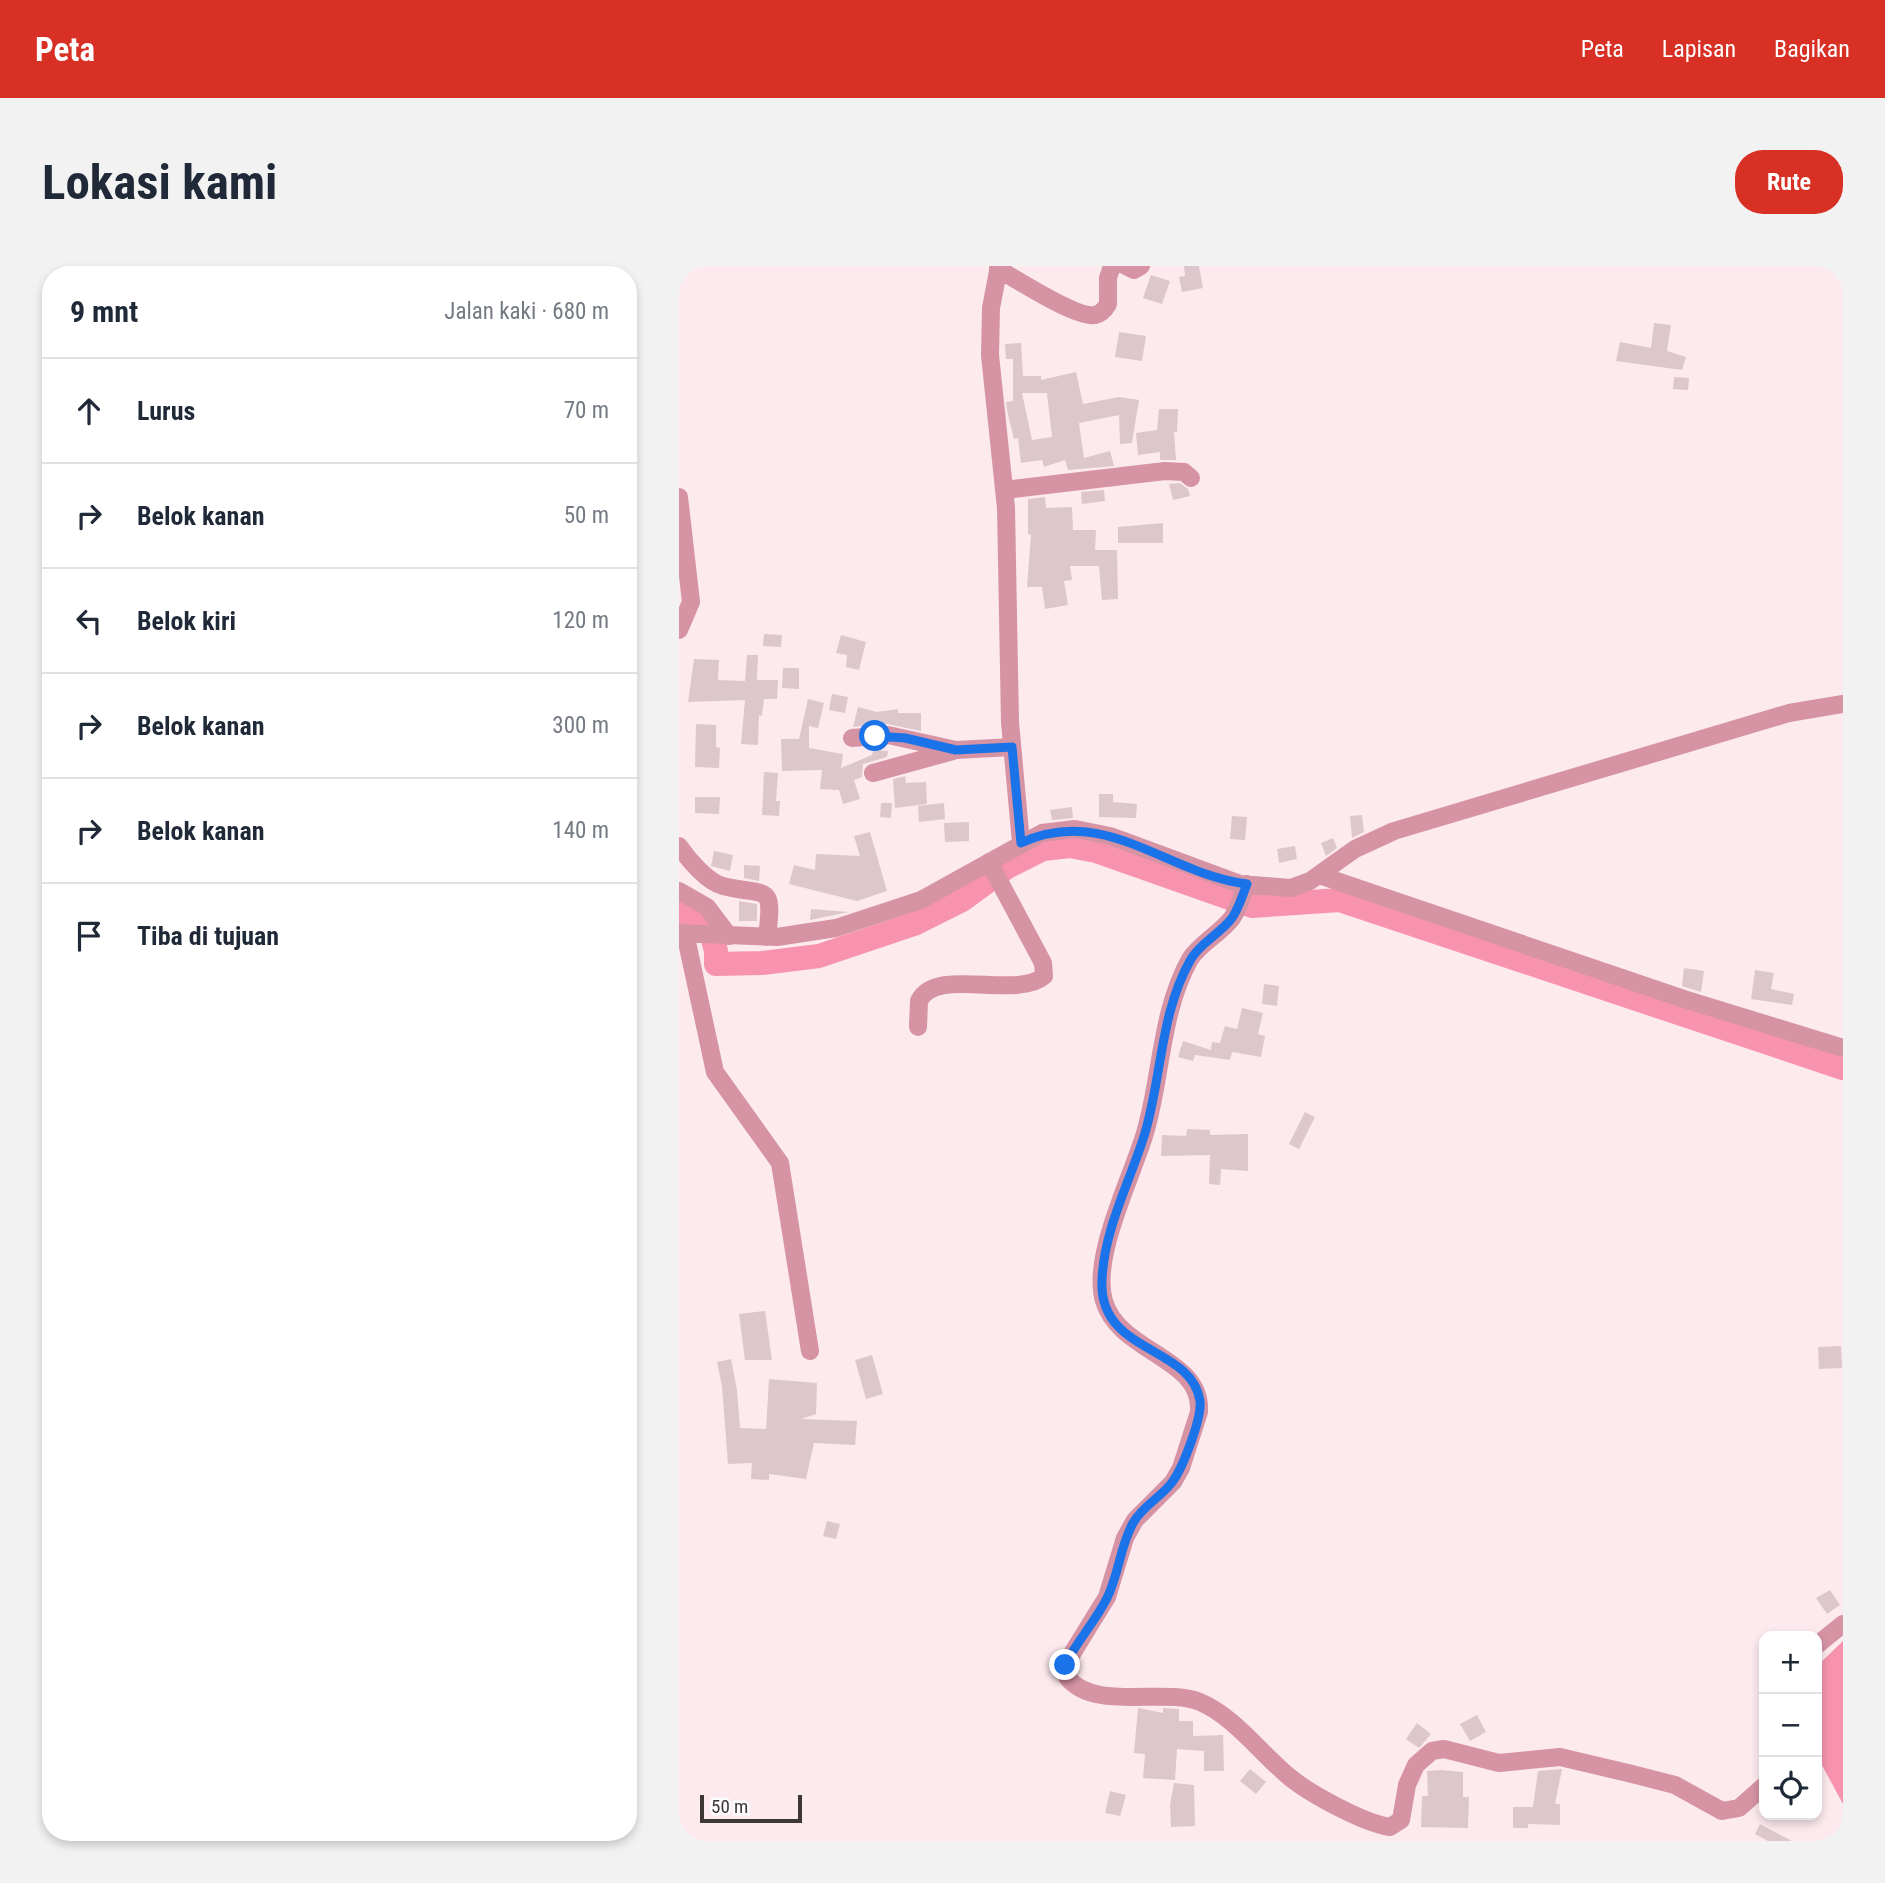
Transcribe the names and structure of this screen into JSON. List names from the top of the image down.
{
  "scale_bar": "50 m",
  "page": {
    "header": "Peta",
    "nav": ["Peta", "Lapisan", "Bagikan"],
    "buttons": "Rute",
    "title": "Lokasi kami",
    "heading": ["9 mnt", "Jalan kaki · 680 m"],
    "list": [
      ["Lurus", "70 m"],
      ["Belok kanan", "50 m"],
      ["Belok kiri", "120 m"],
      ["Belok kanan", "300 m"],
      ["Belok kanan", "140 m"],
      "Tiba di tujuan"
    ],
    "map_buttons": ["+", "−"],
    "scale": "50 m"
  }
}
